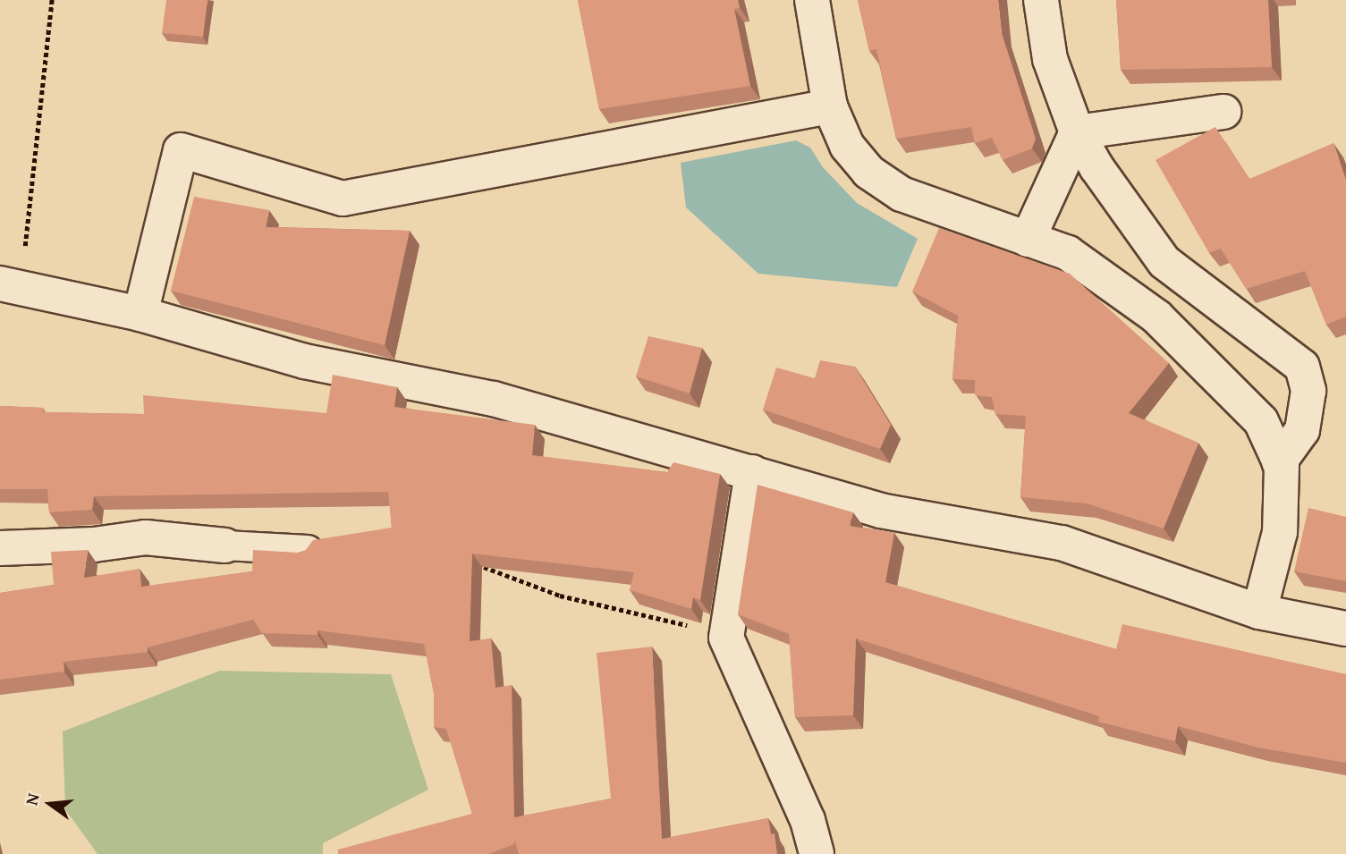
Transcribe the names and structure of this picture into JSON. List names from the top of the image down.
{
  "north": "left"
}
